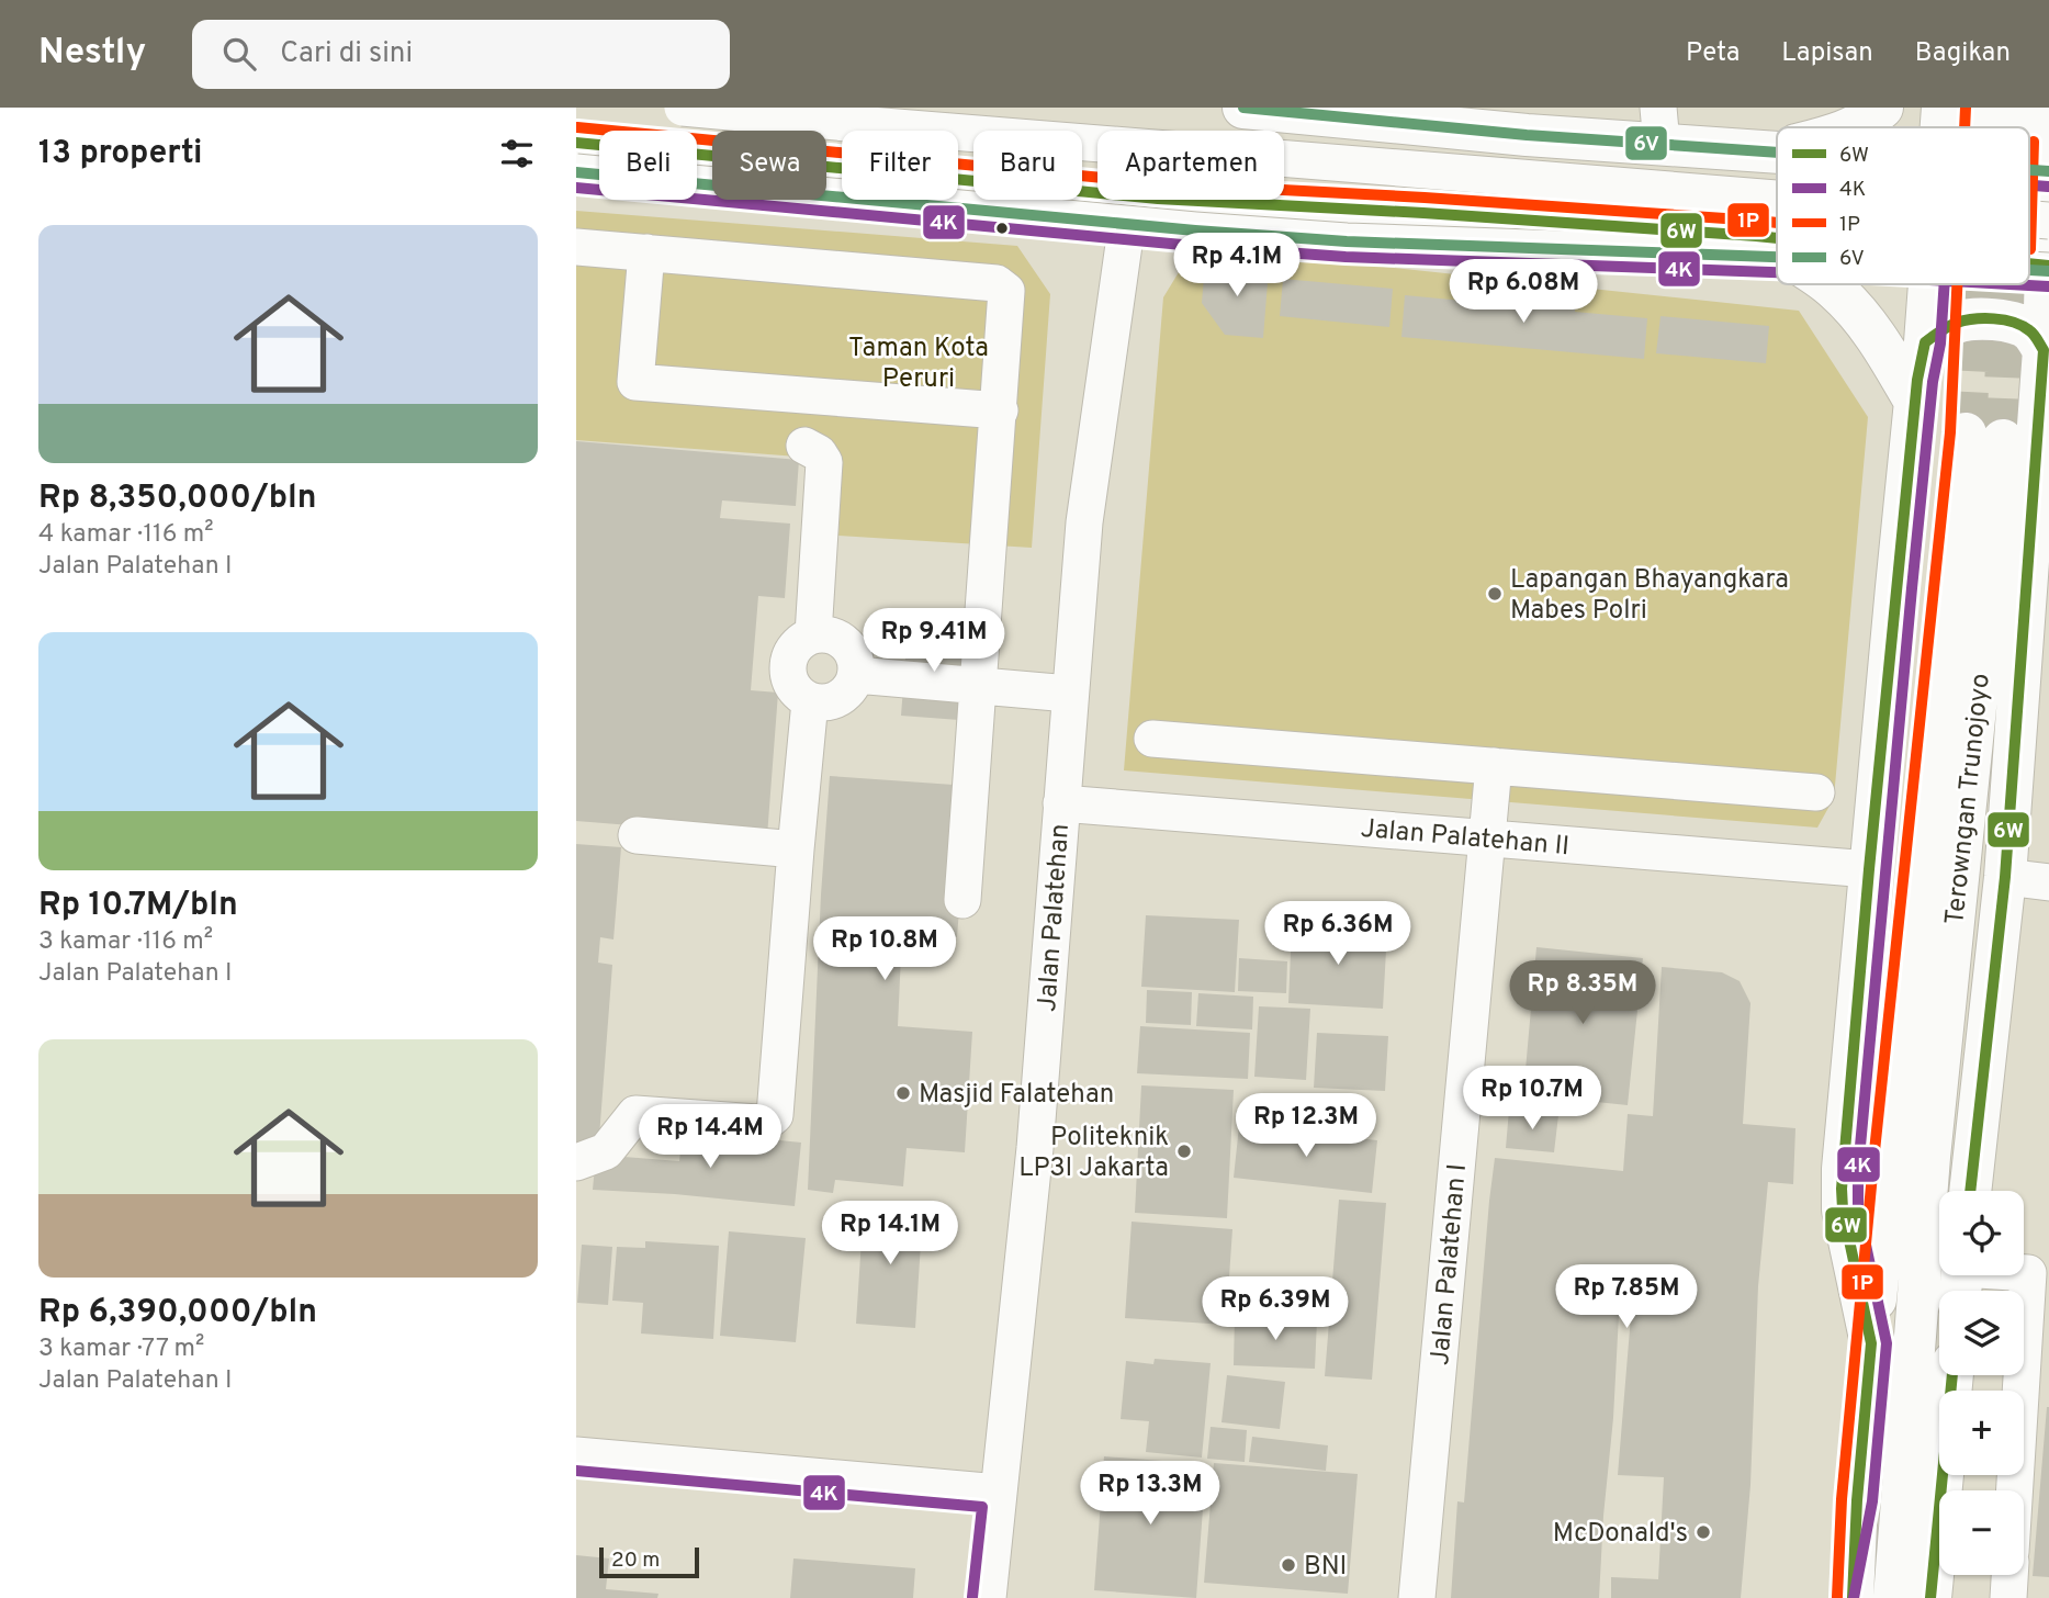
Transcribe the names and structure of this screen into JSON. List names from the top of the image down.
{
  "streets": {
    "main road": ["Terowngan Trunojoyo"],
    "street": ["Jalan Palatehan II", "Jalan Palatehan", "Jalan Palatehan I"]
  },
  "crossings": [
    ["Jalan Palatehan II", "Jalan Palatehan"],
    ["Jalan Palatehan II", "Jalan Palatehan I"]
  ],
  "parks": ["Taman Kota Peruri"],
  "places": [
    "Lapangan Bhayangkara Mabes Polri",
    "Masjid Falatehan",
    "Politeknik LP3I Jakarta",
    "McDonald's",
    "BNI"
  ],
  "lines": [
    "transit line 1P",
    "transit line 6V",
    "transit line 6W",
    "transit line 4K"
  ],
  "legend": [
    "6W",
    "4K",
    "1P",
    "6V"
  ],
  "scale_bar": "20 m",
  "page": {
    "header": "Nestly",
    "search": "Cari di sini",
    "nav": ["Peta", "Lapisan", "Bagikan"],
    "heading": "13 properti",
    "chip": [
      "Beli",
      "Sewa",
      "Filter",
      "Baru",
      "Apartemen"
    ],
    "list": [
      {
        "name": "Rp 8,350,000/bln",
        "note": "4 kamar · 116 m² · Jalan Palatehan I"
      },
      {
        "name": "Rp 10.7M/bln",
        "note": "3 kamar · 116 m² · Jalan Palatehan I"
      },
      {
        "name": "Rp 6,390,000/bln",
        "note": "3 kamar · 77 m² · Jalan Palatehan I"
      }
    ],
    "price": [
      "Rp 4.1M",
      "Rp 6.08M",
      "Rp 9.41M",
      "Rp 6.36M",
      "Rp 10.8M",
      "Rp 8.35M",
      "Rp 10.7M",
      "Rp 12.3M",
      "Rp 14.4M",
      "Rp 14.1M",
      "Rp 7.85M",
      "Rp 6.39M",
      "Rp 13.3M"
    ],
    "map_buttons": ["+", "−"],
    "scale": "20 m"
  }
}
